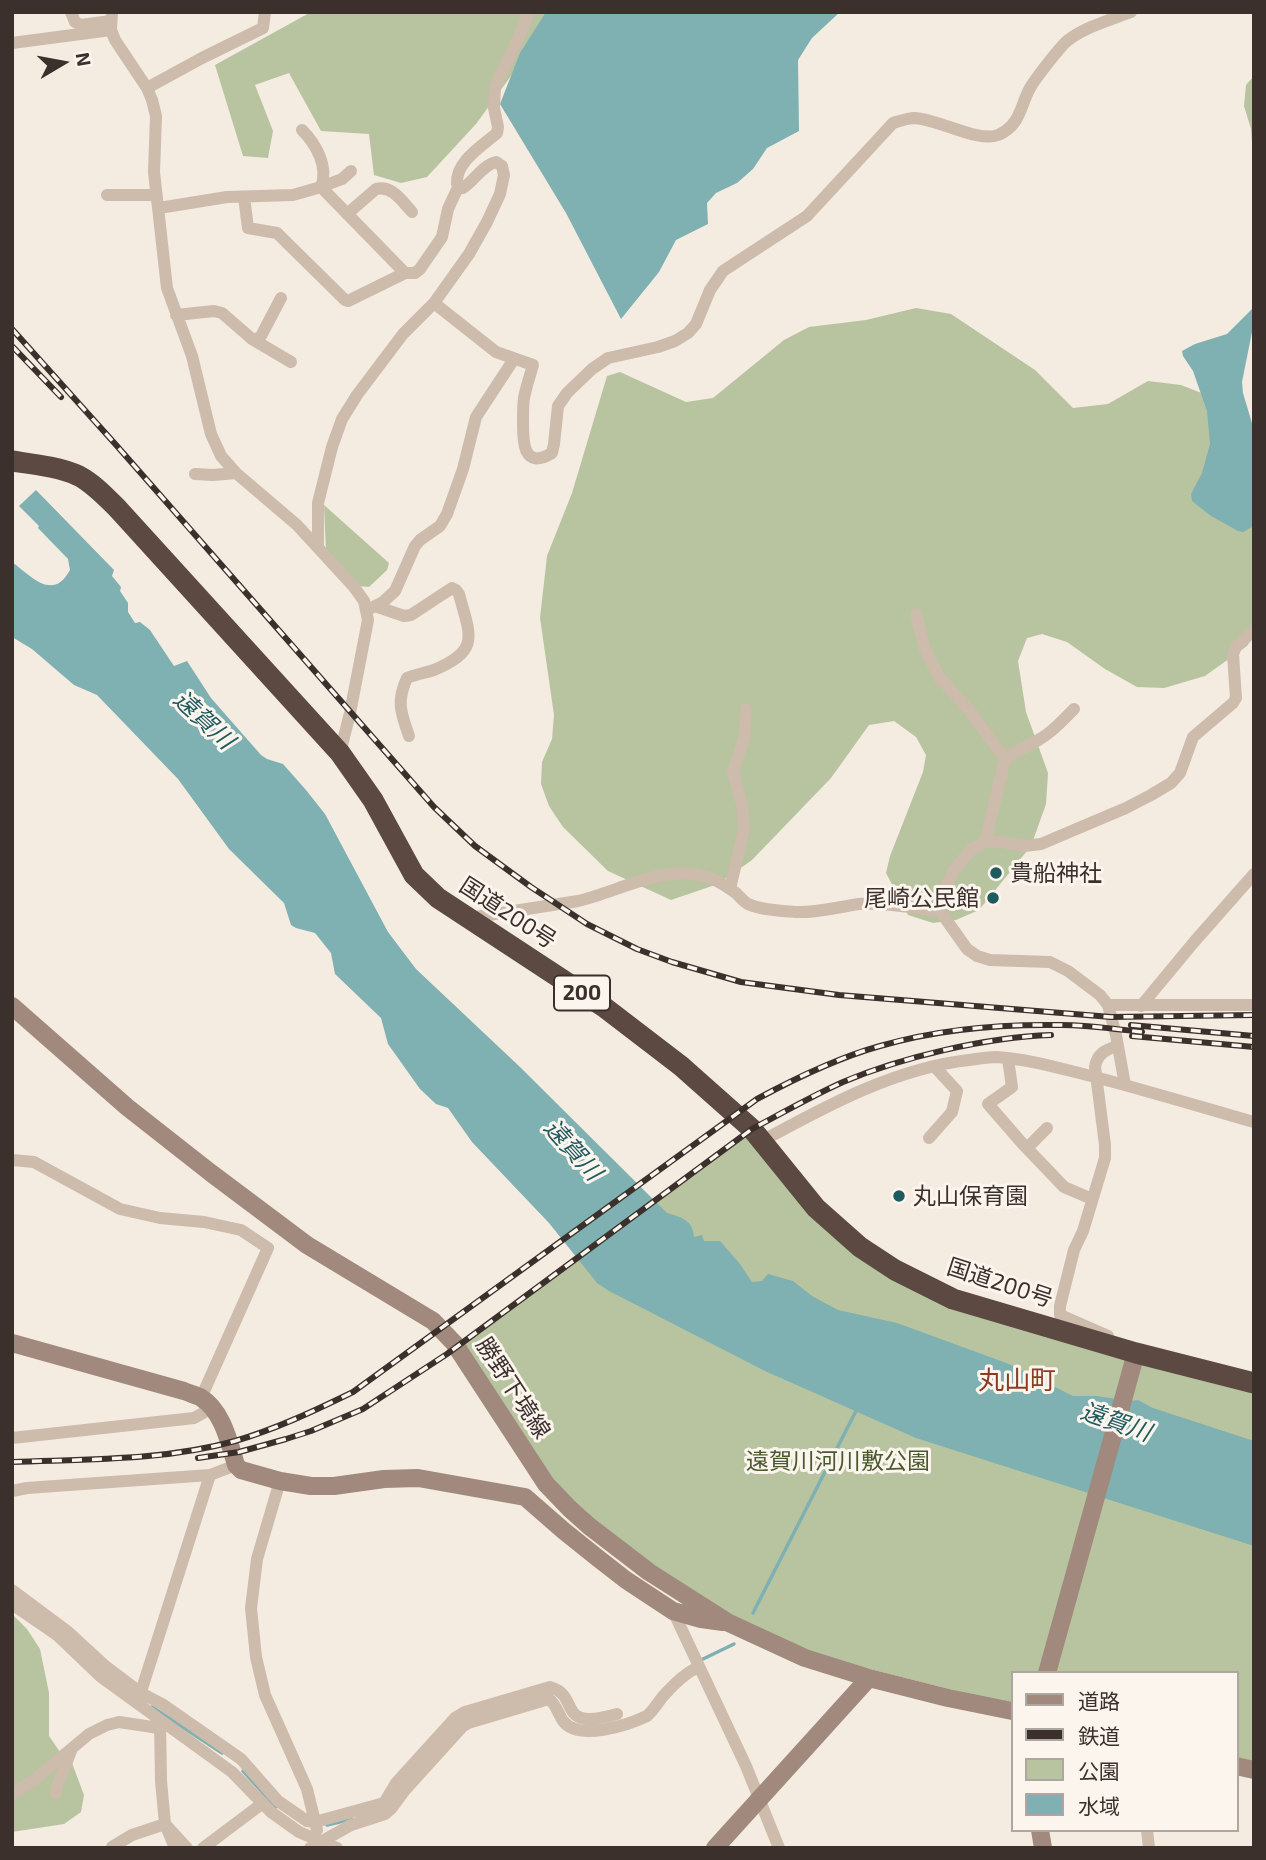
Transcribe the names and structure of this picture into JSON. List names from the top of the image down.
{
  "streets": {
    "highway": ["国道200号", "200"],
    "street": ["勝野下境線"]
  },
  "districts": ["丸山町"],
  "water": ["遠賀川"],
  "parks": ["遠賀川河川敷公園"],
  "places": ["貴船神社", "尾崎公民館", "丸山保育園"],
  "legend": [
    "道路",
    "鉄道",
    "公園",
    "水域"
  ],
  "north": "right"
}
